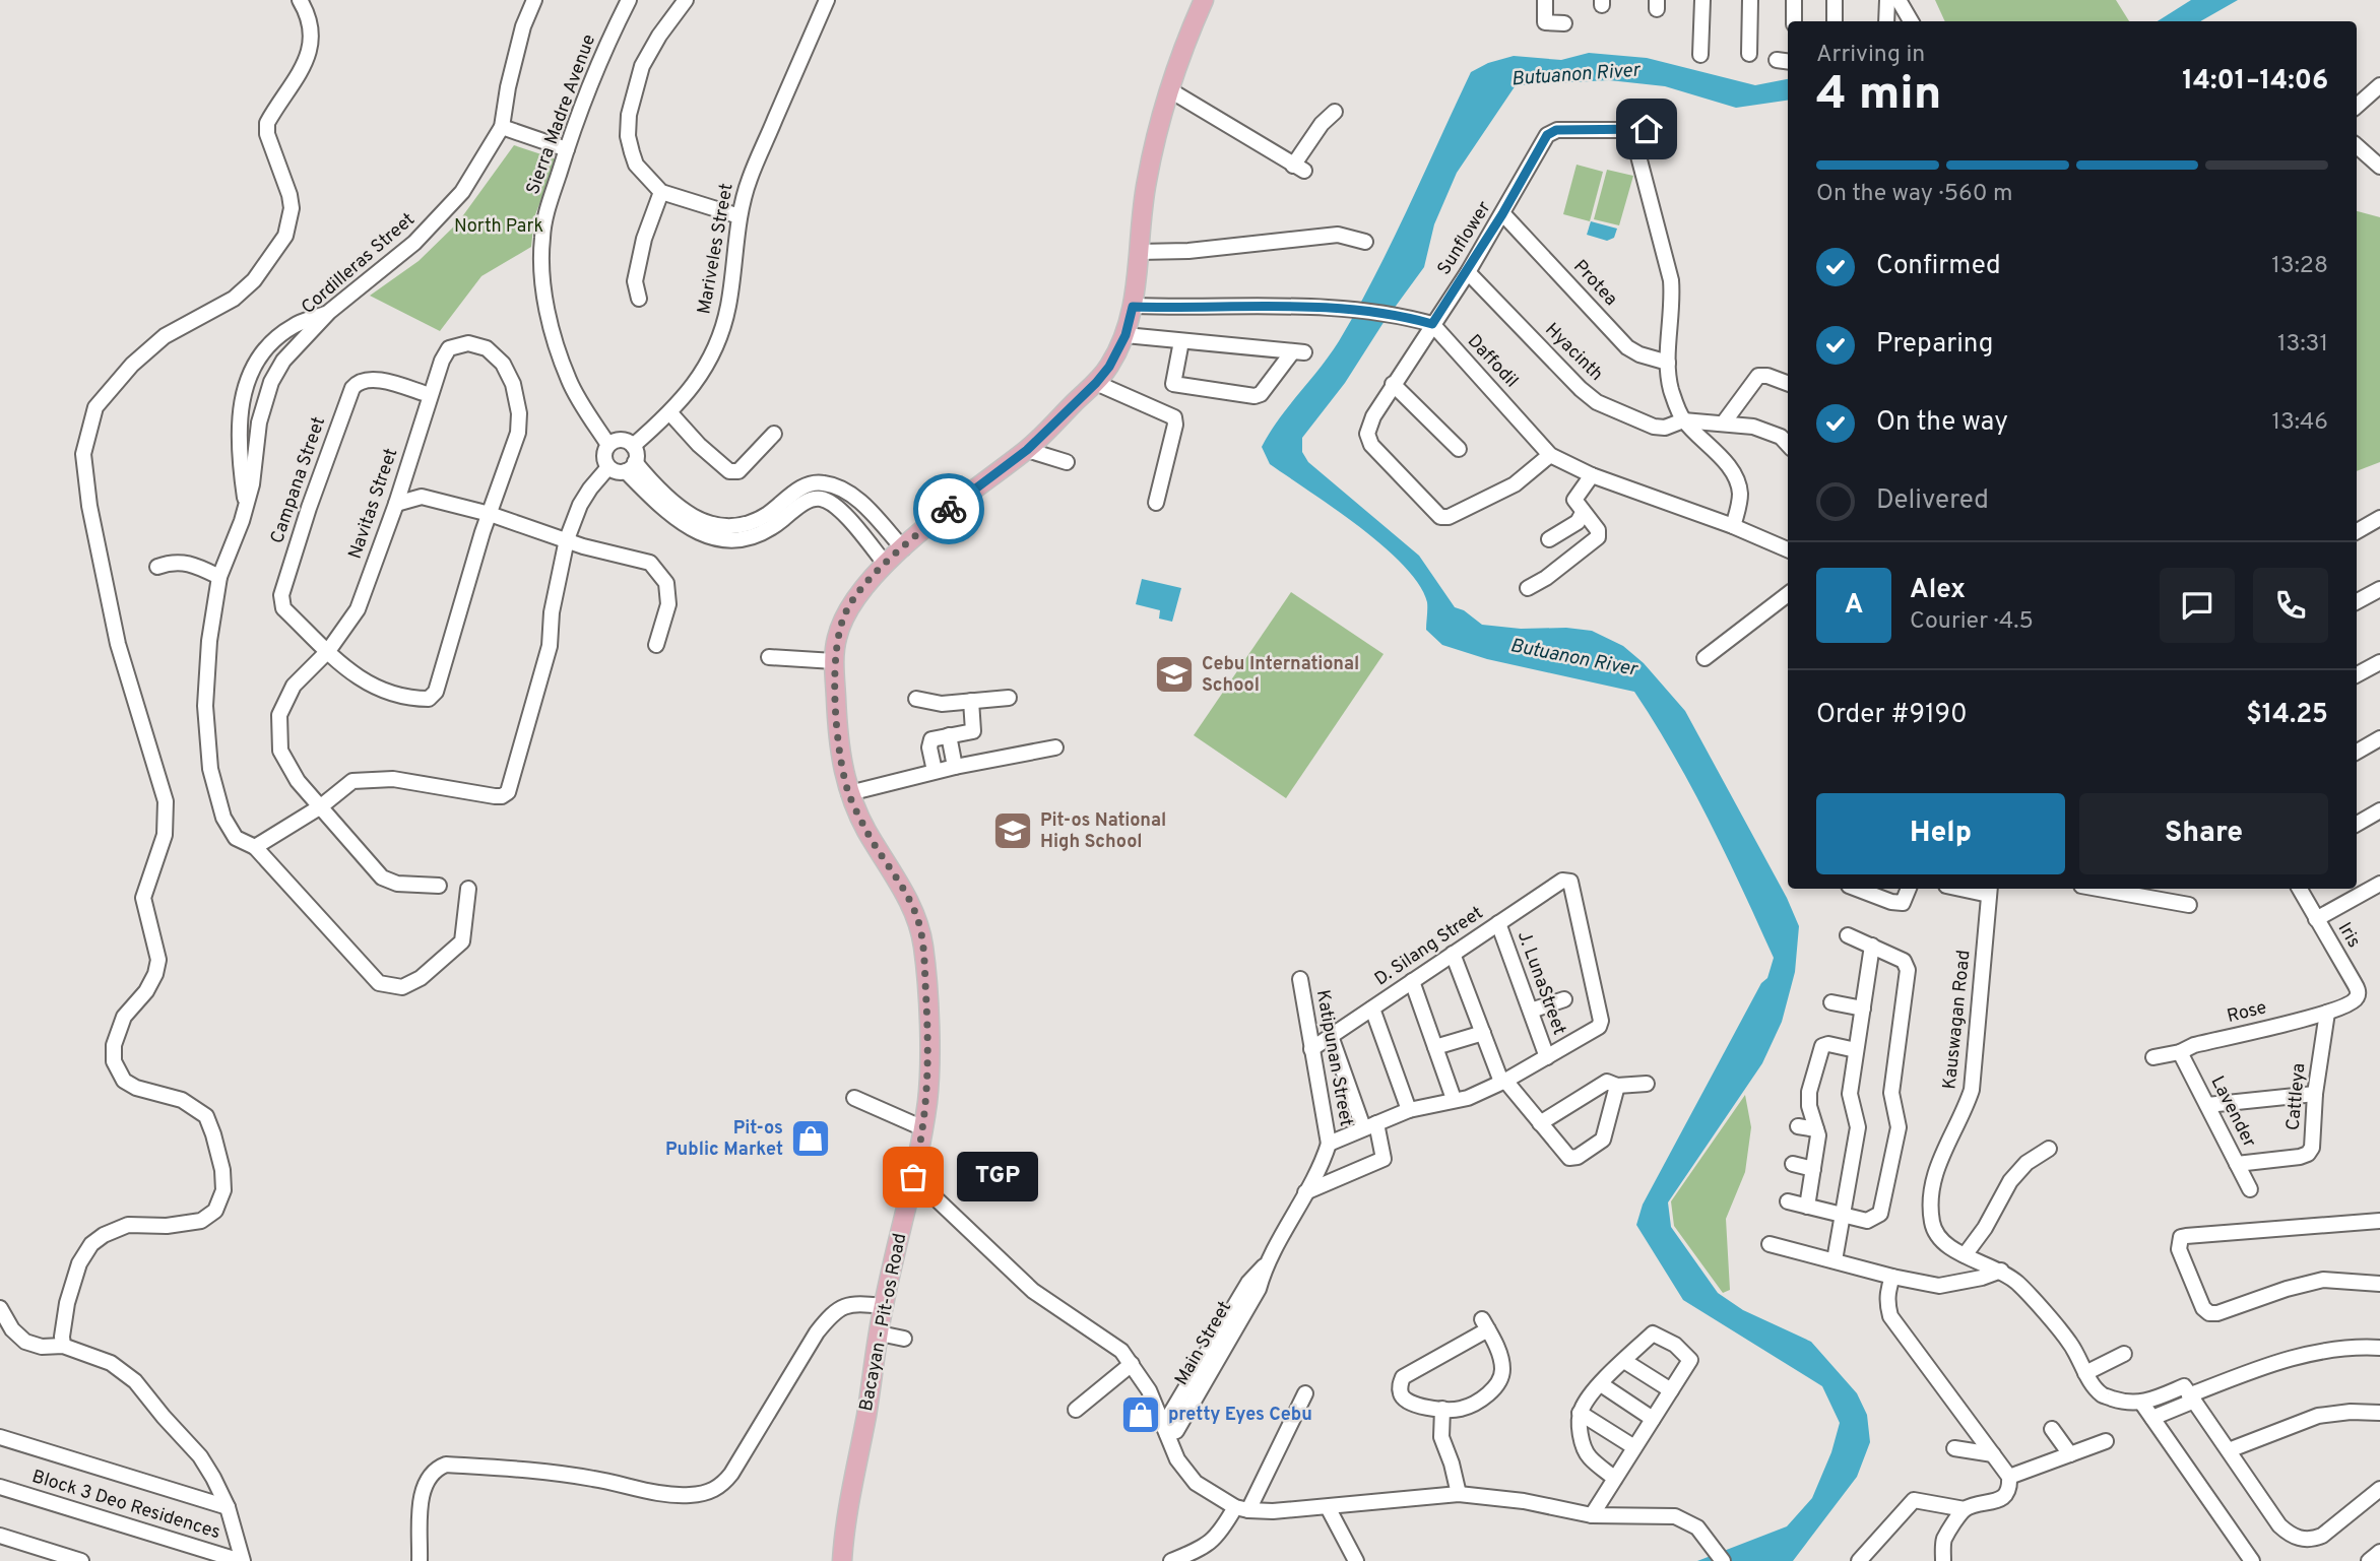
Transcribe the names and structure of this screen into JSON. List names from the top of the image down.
{
  "streets": {
    "main road": ["Bacayan - Pit-os Road"],
    "street": [
      "Sierra Madre Avenue",
      "Sunflower",
      "Mariveles Street",
      "Cordilleras Street",
      "Protea",
      "Hyacinth",
      "Daffodil",
      "Campana Street",
      "Navitas Street",
      "Iris",
      "D. Silang Street",
      "J. LunaStreet",
      "Rose",
      "Kauswagan Road",
      "Katipunan Street",
      "Cattleya",
      "Lavender",
      "Main Street",
      "Block 3 Deo Residences"
    ]
  },
  "crossings": [
    ["Sierra Madre Avenue", "Mariveles Street"],
    ["Sunflower", "Protea"],
    ["Sunflower", "Hyacinth"],
    ["Sunflower", "Daffodil"],
    ["Campana Street", "Navitas Street"],
    ["Iris", "Rose"],
    ["D. Silang Street", "J. LunaStreet"],
    ["D. Silang Street", "Katipunan Street"],
    ["Rose", "Cattleya"],
    ["Rose", "Lavender"],
    ["Katipunan Street", "Main Street"],
    ["Cattleya", "Lavender"]
  ],
  "water": ["Butuanon River"],
  "parks": ["North Park"],
  "places": {
    "school or university": ["Cebu International School", "Pit-os National High School"],
    "shop": ["Pit-os Public Market", "pretty Eyes Cebu"],
    "other": ["TGP"]
  },
  "page": {
    "heading": ["4 min", "Arriving in", "14:01–14:06"],
    "panel": [
      "Alex",
      "Courier · 4.5",
      "Order #9190",
      "$14.25"
    ],
    "bar": "On the way · 560 m",
    "list": [
      ["Confirmed", "13:28"],
      ["Preparing", "13:31"],
      ["On the way", "13:46"],
      "Delivered"
    ],
    "round": "A",
    "buttons": ["Help", "Share"],
    "bubble": "TGP"
  }
}
